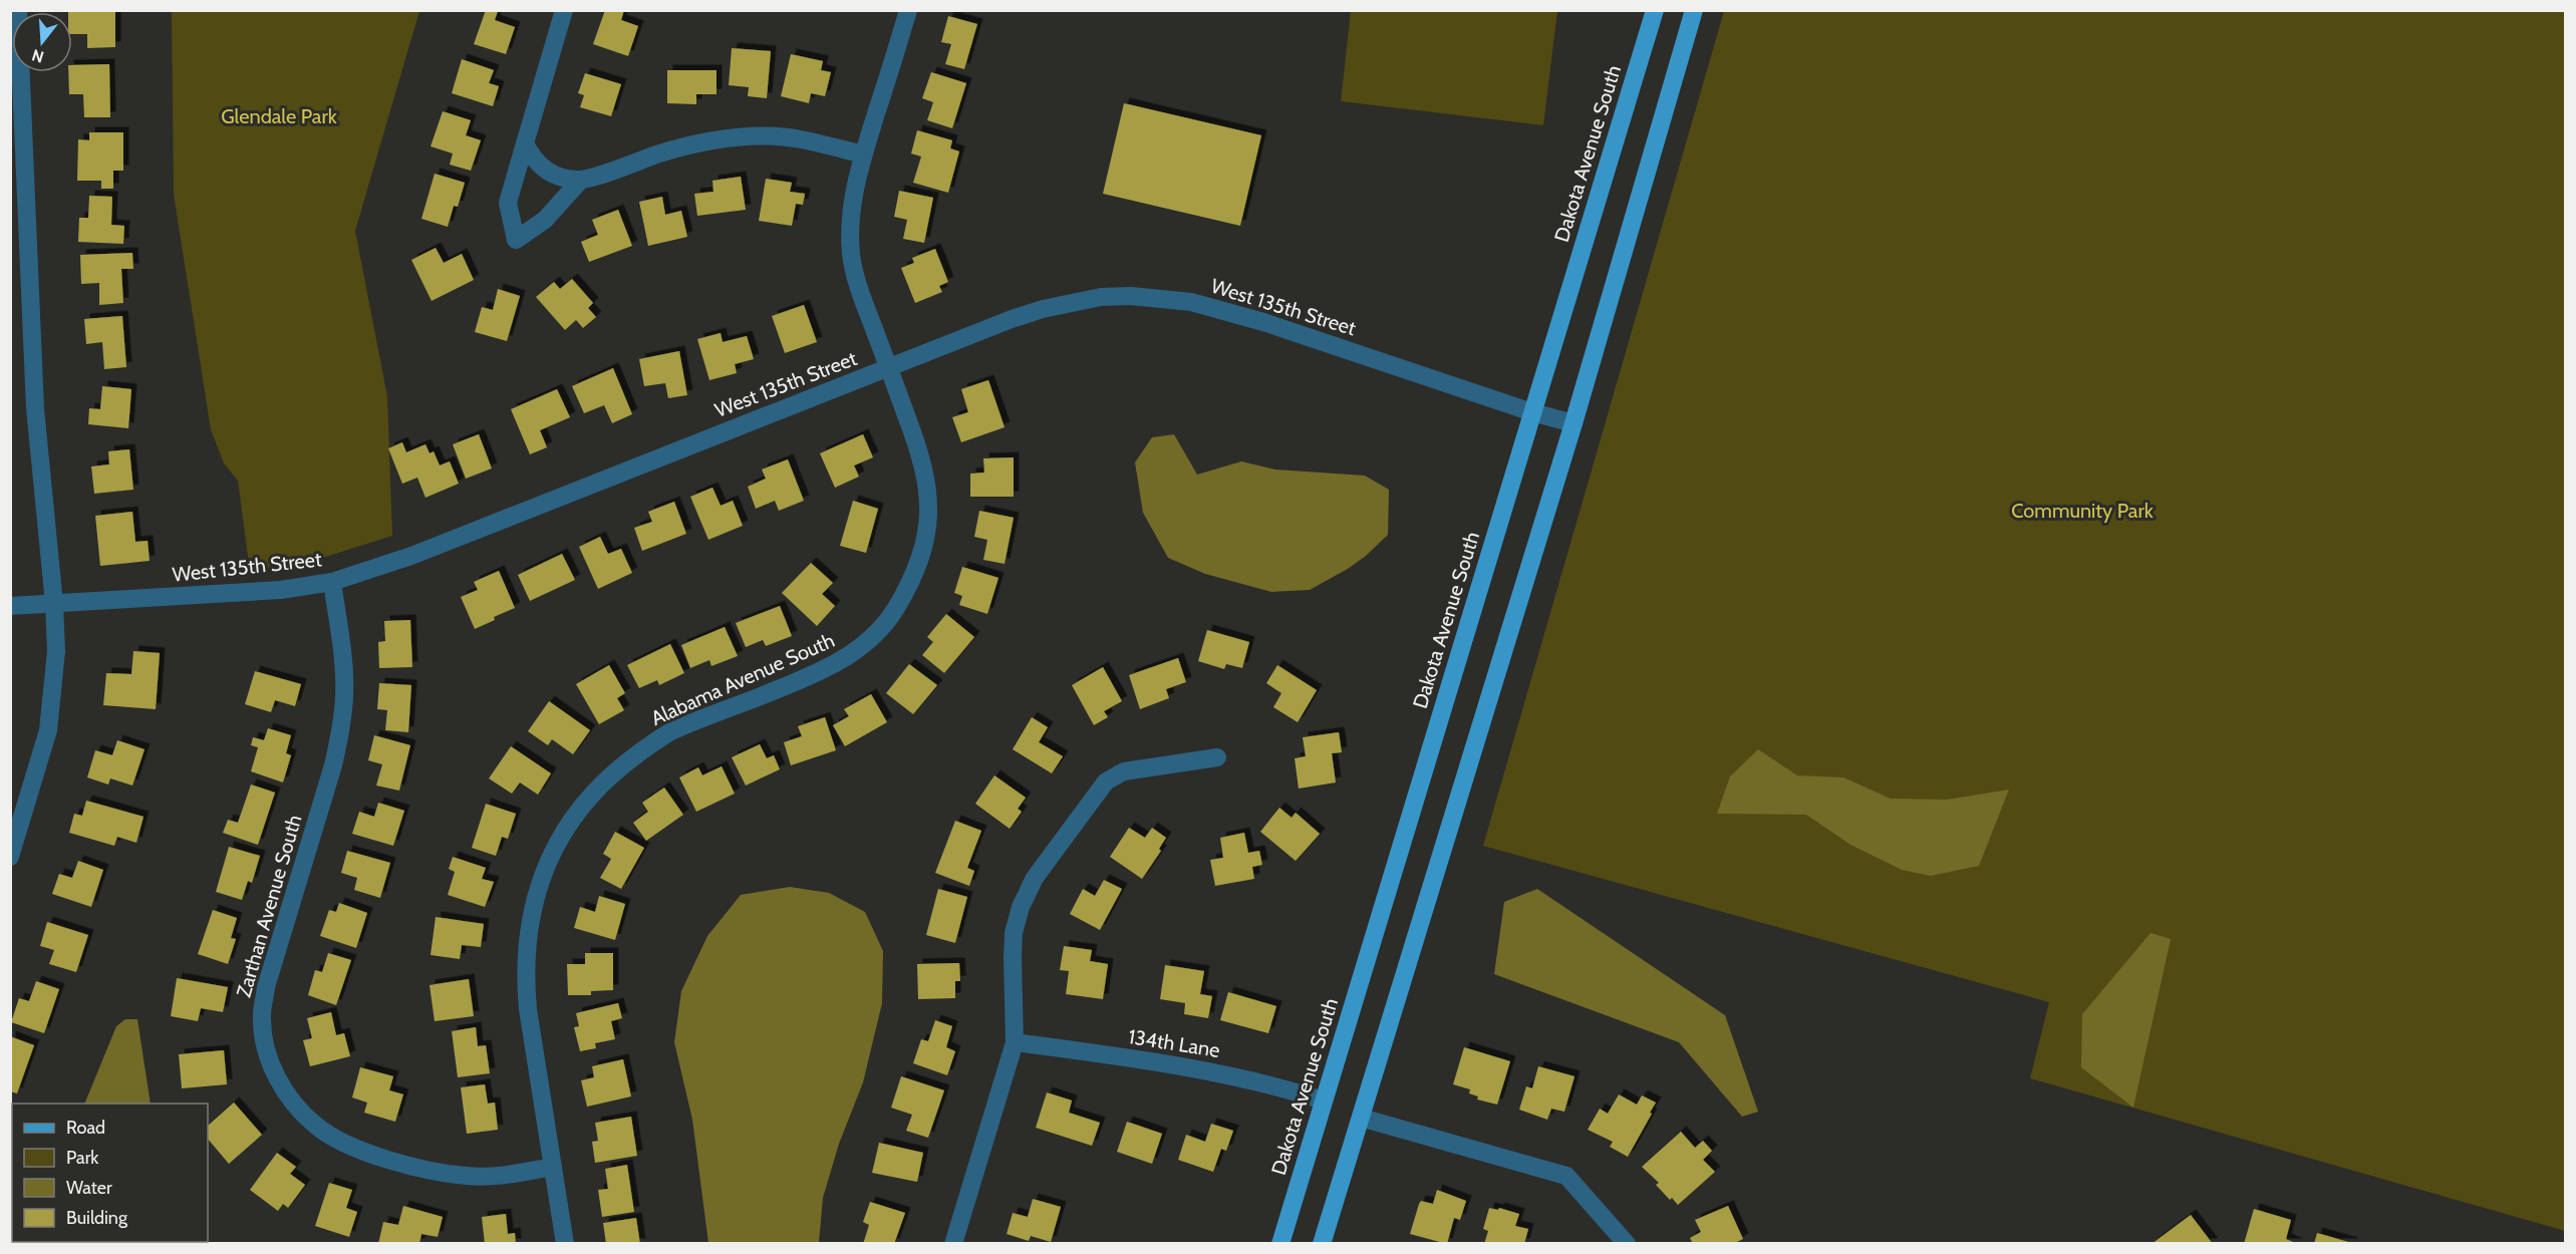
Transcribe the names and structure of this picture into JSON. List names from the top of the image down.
{
  "streets": {
    "main road": ["Dakota Avenue South"],
    "street": [
      "West 135th Street",
      "Alabama Avenue South",
      "Zarthan Avenue South",
      "134th Lane"
    ]
  },
  "crossings": [
    ["Dakota Avenue South", "West 135th Street"],
    ["Dakota Avenue South", "134th Lane"],
    ["West 135th Street", "Alabama Avenue South"],
    ["West 135th Street", "Zarthan Avenue South"],
    ["Alabama Avenue South", "Zarthan Avenue South"]
  ],
  "parks": ["Glendale Park", "Community Park"],
  "legend": [
    "Road",
    "Park",
    "Water",
    "Building"
  ],
  "north": "bottom"
}
